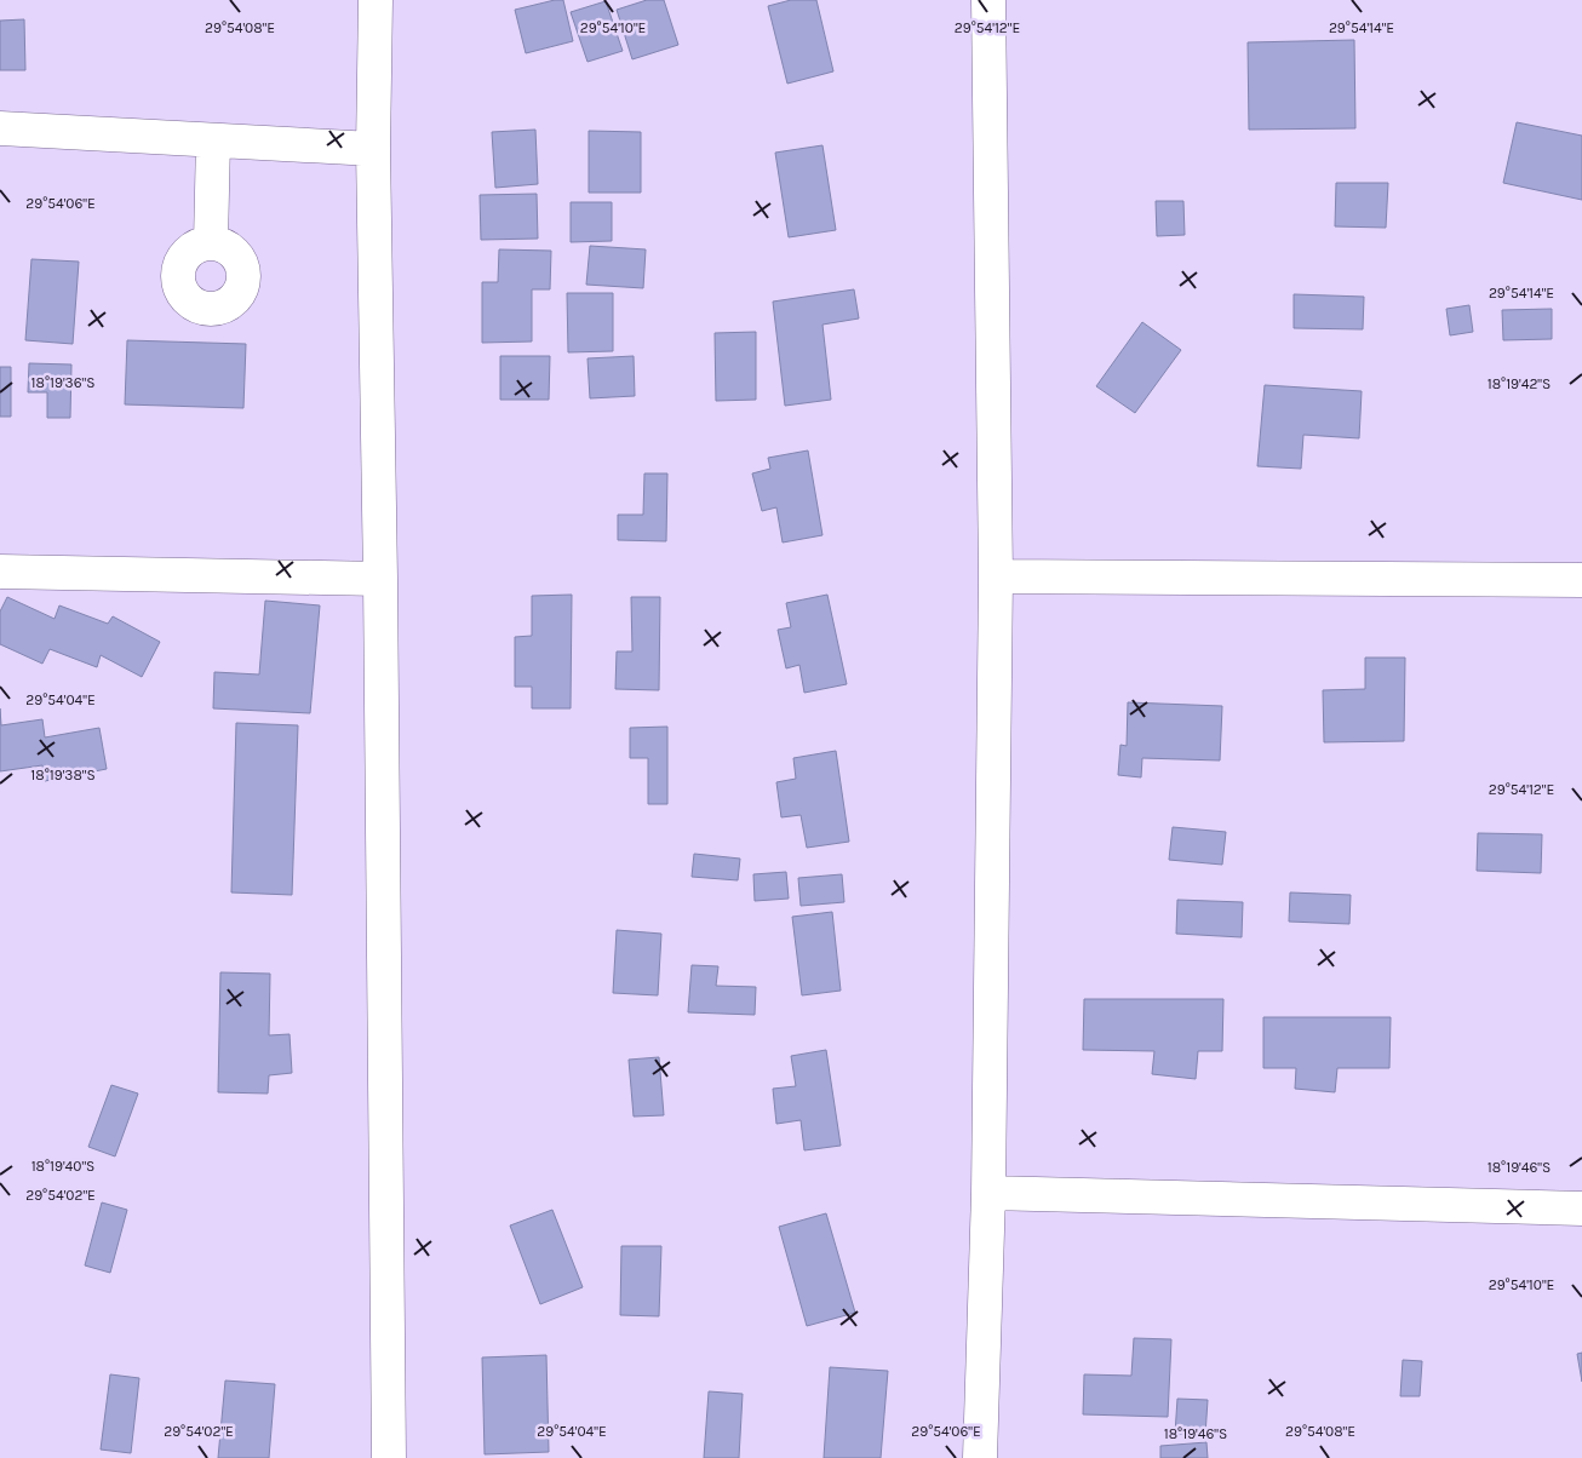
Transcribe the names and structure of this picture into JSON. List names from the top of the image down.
{
  "coordinates": [
    "29°54'08\"E",
    "29°54'10\"E",
    "29°54'12\"E",
    "29°54'14\"E",
    "29°54'06\"E",
    "18°19'36\"S",
    "18°19'42\"S",
    "29°54'04\"E",
    "18°19'38\"S",
    "18°19'40\"S",
    "18°19'46\"S",
    "29°54'02\"E"
  ]
}
